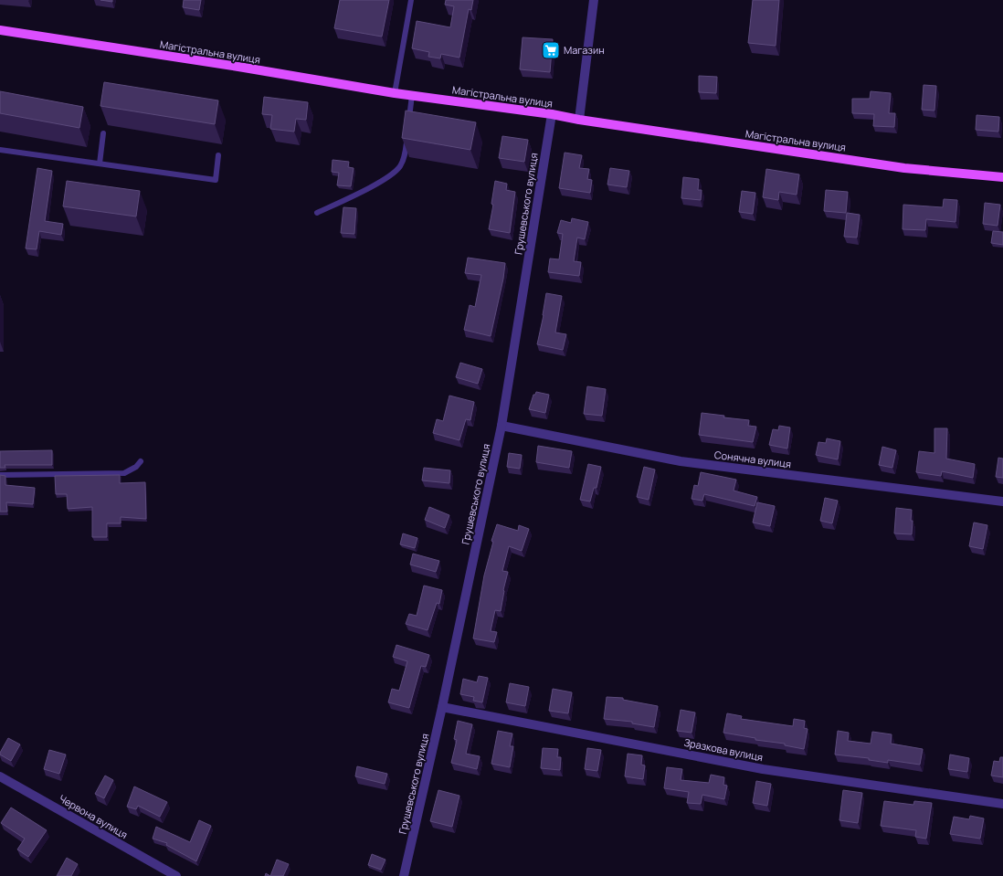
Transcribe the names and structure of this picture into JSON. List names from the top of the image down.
{
  "streets": {
    "main road": ["Магістральна вулиця"],
    "street": [
      "Грушевського вулиця",
      "Сонячна вулиця",
      "Зразкова вулиця",
      "Червона вулиця"
    ]
  },
  "crossings": [
    ["Магістральна вулиця", "Грушевського вулиця"],
    ["Грушевського вулиця", "Сонячна вулиця"],
    ["Грушевського вулиця", "Зразкова вулиця"]
  ],
  "places": {
    "supermarket": ["Магазин"]
  }
}
